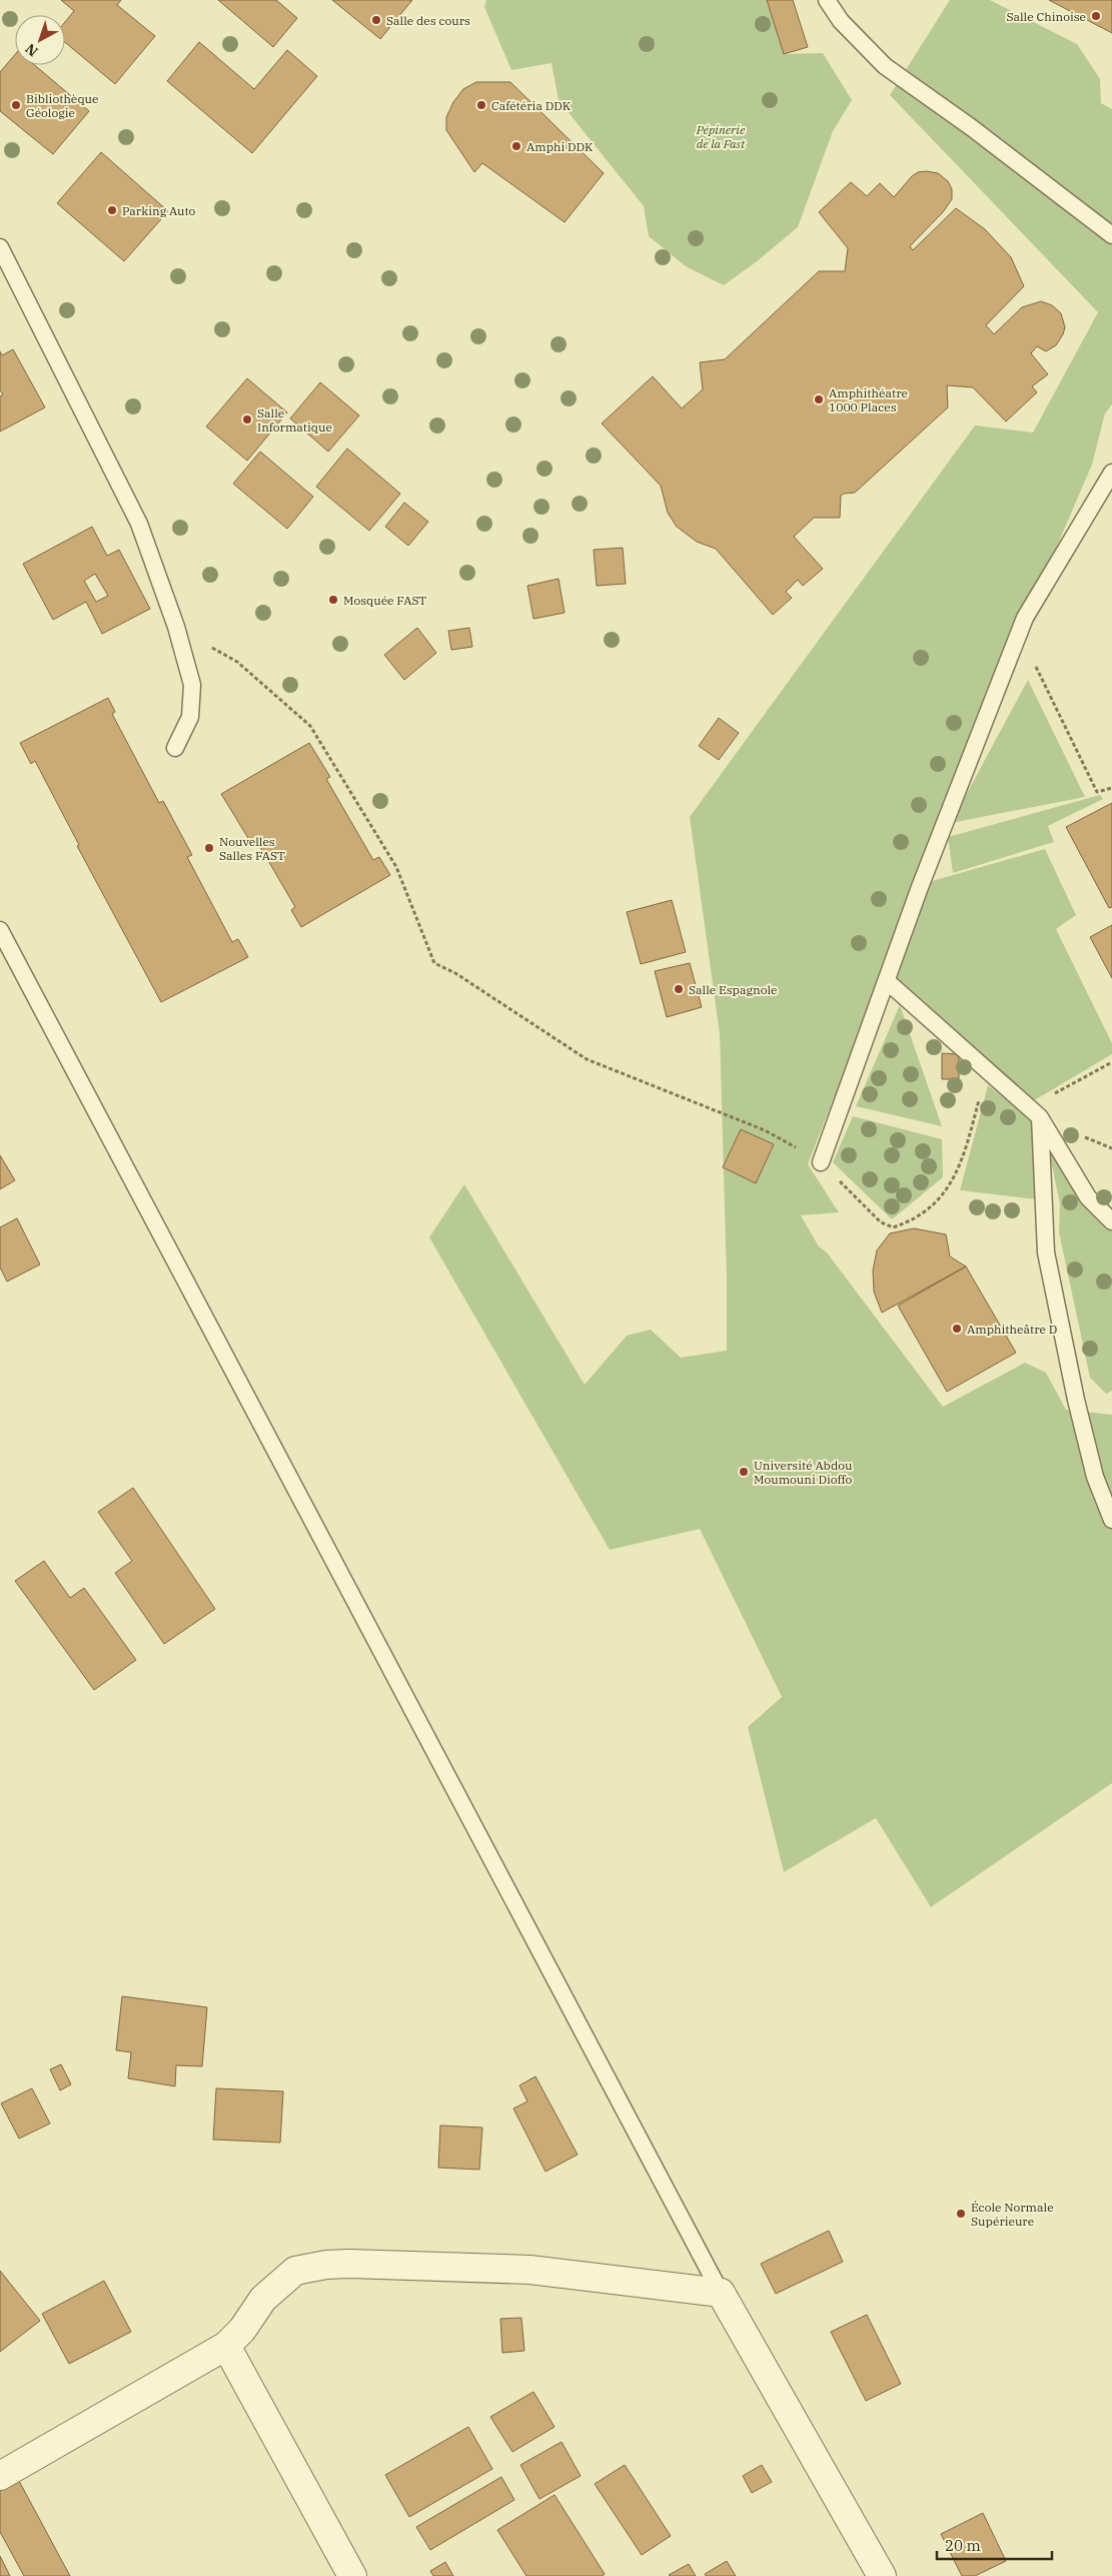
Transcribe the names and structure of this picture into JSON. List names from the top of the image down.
{
  "parks": ["Pépinerie de la Fast"],
  "places": [
    "Salle Chinoise",
    "Salle des cours",
    "Bibliothèque Géologie",
    "Cafétéria DDK",
    "Amphi DDK",
    "Parking Auto",
    "Amphithéatre 1000 Places",
    "Salle Informatique",
    "Mosquée FAST",
    "Nouvelles Salles FAST",
    "Salle Espagnole",
    "Amphitheâtre D",
    "Université Abdou Moumouni Dioffo",
    "École Normale Supérieure"
  ],
  "scale_bar": "20 m",
  "north": "bottom left"
}
